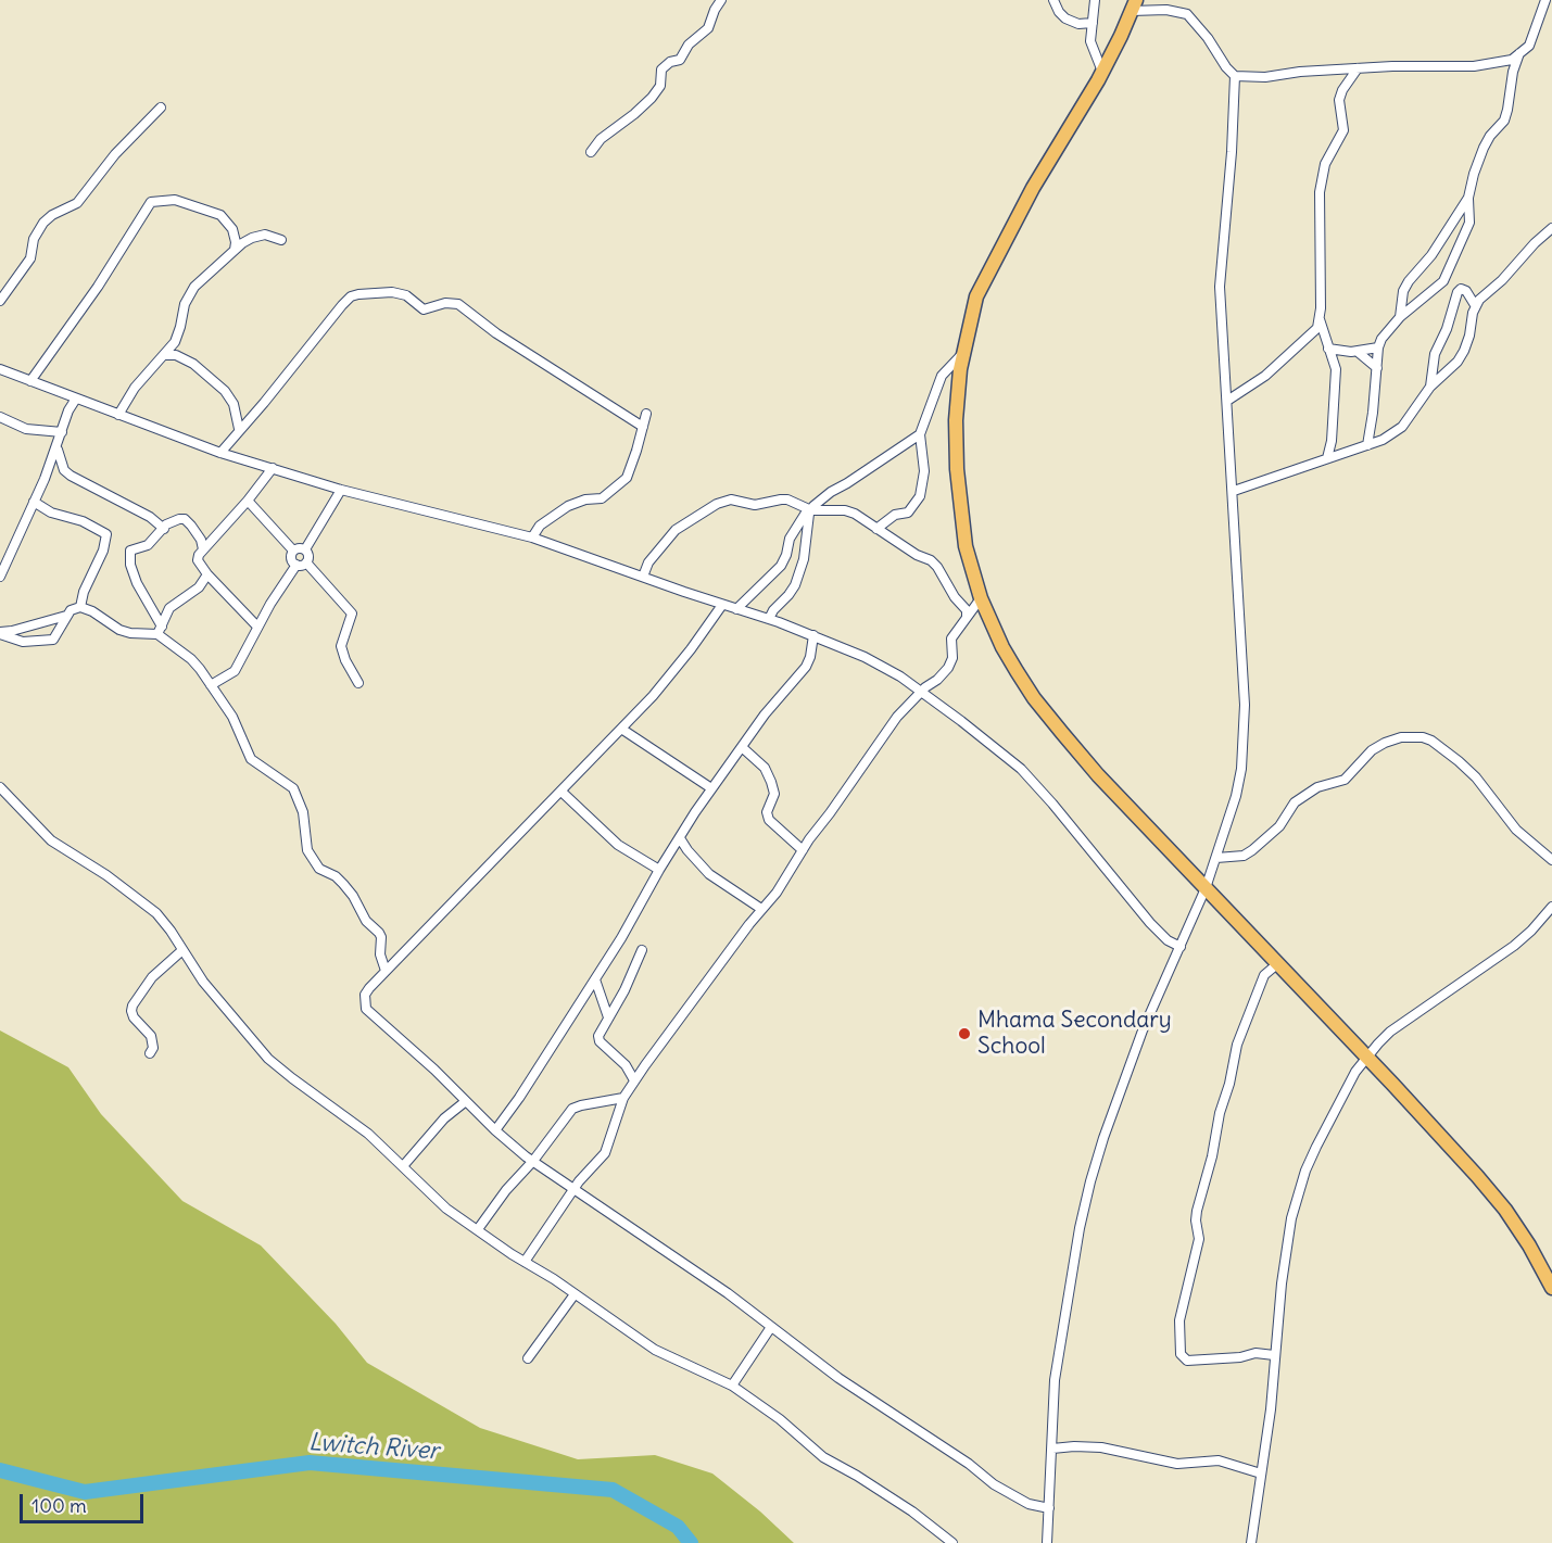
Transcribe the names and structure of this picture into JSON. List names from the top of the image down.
{
  "water": ["Lwitch River"],
  "places": ["Mhama Secondary School"],
  "scale_bar": "100 m"
}
